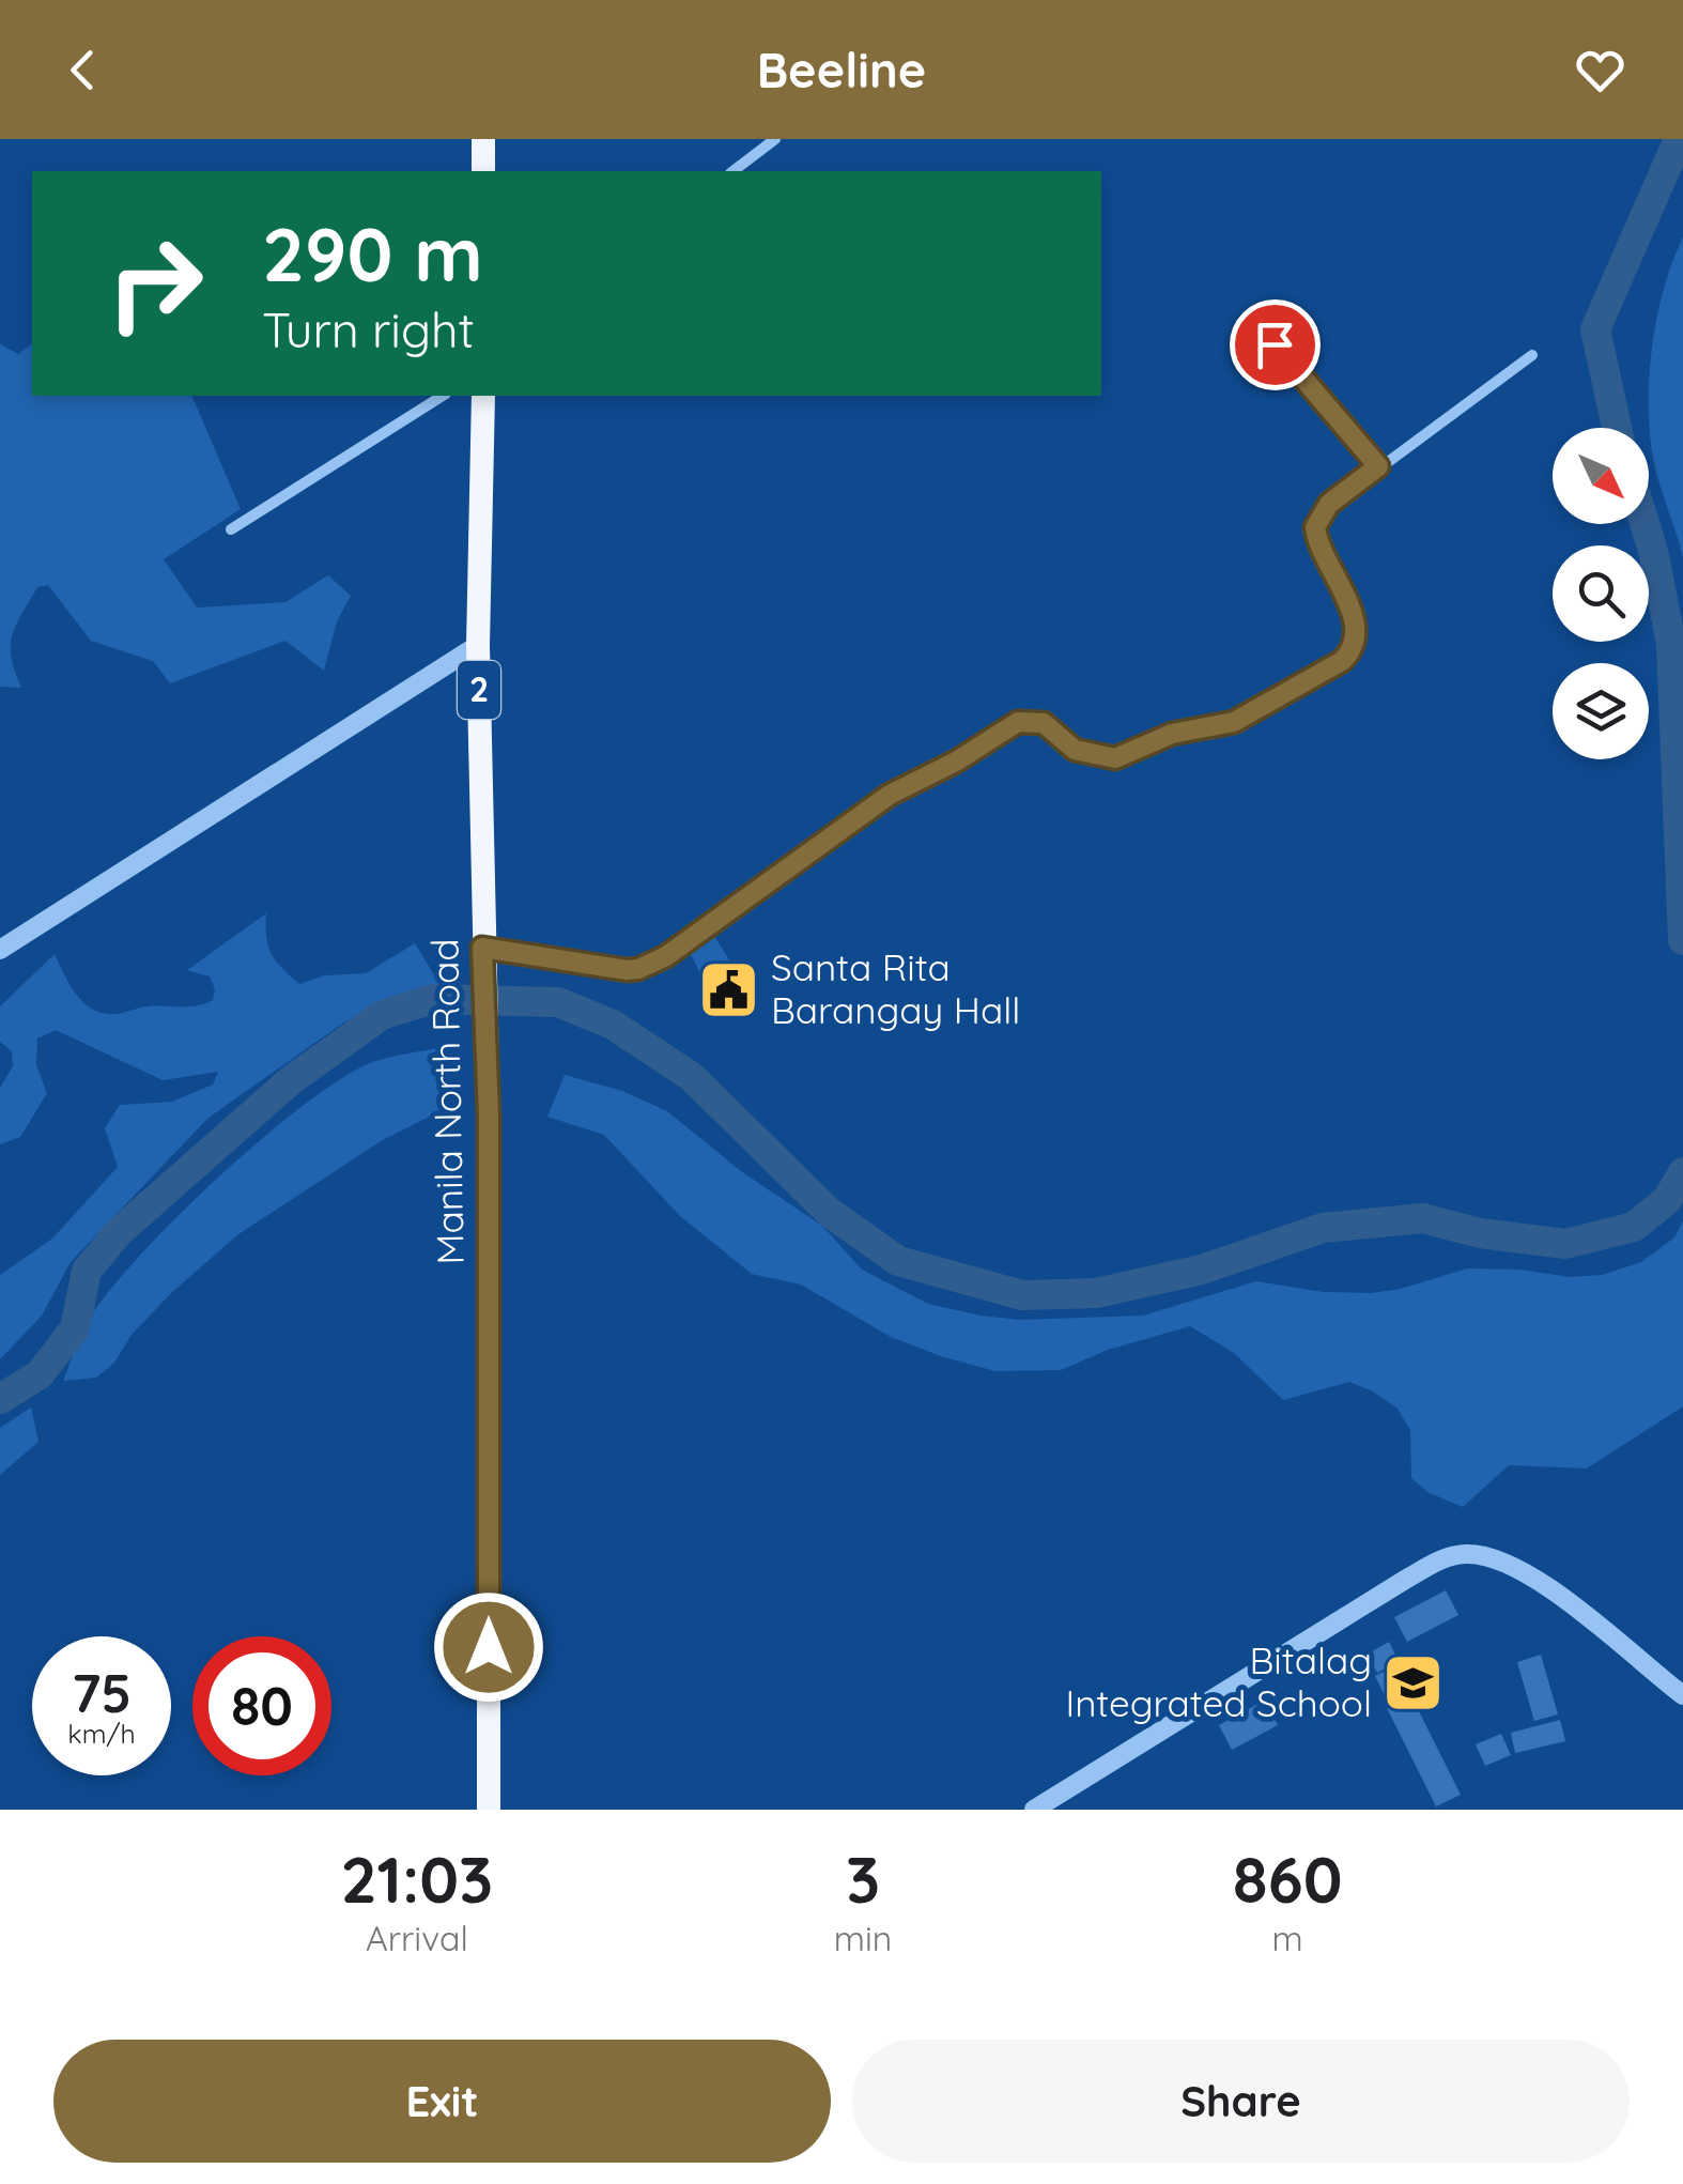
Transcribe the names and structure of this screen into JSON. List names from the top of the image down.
{
  "streets": {
    "highway": ["2", "Manila North Road"]
  },
  "places": {
    "public building": ["Santa Rita Barangay Hall"],
    "school or university": ["Bitalag Integrated School"]
  },
  "north": "bottom right",
  "page": {
    "header": "Beeline",
    "turn": ["290 m", "Turn right"],
    "speed": "75 km/h",
    "limit": "80",
    "eta": [
      "21:03",
      "Arrival",
      "3",
      "min",
      "860",
      "m"
    ],
    "buttons": ["Exit", "Share"]
  }
}
